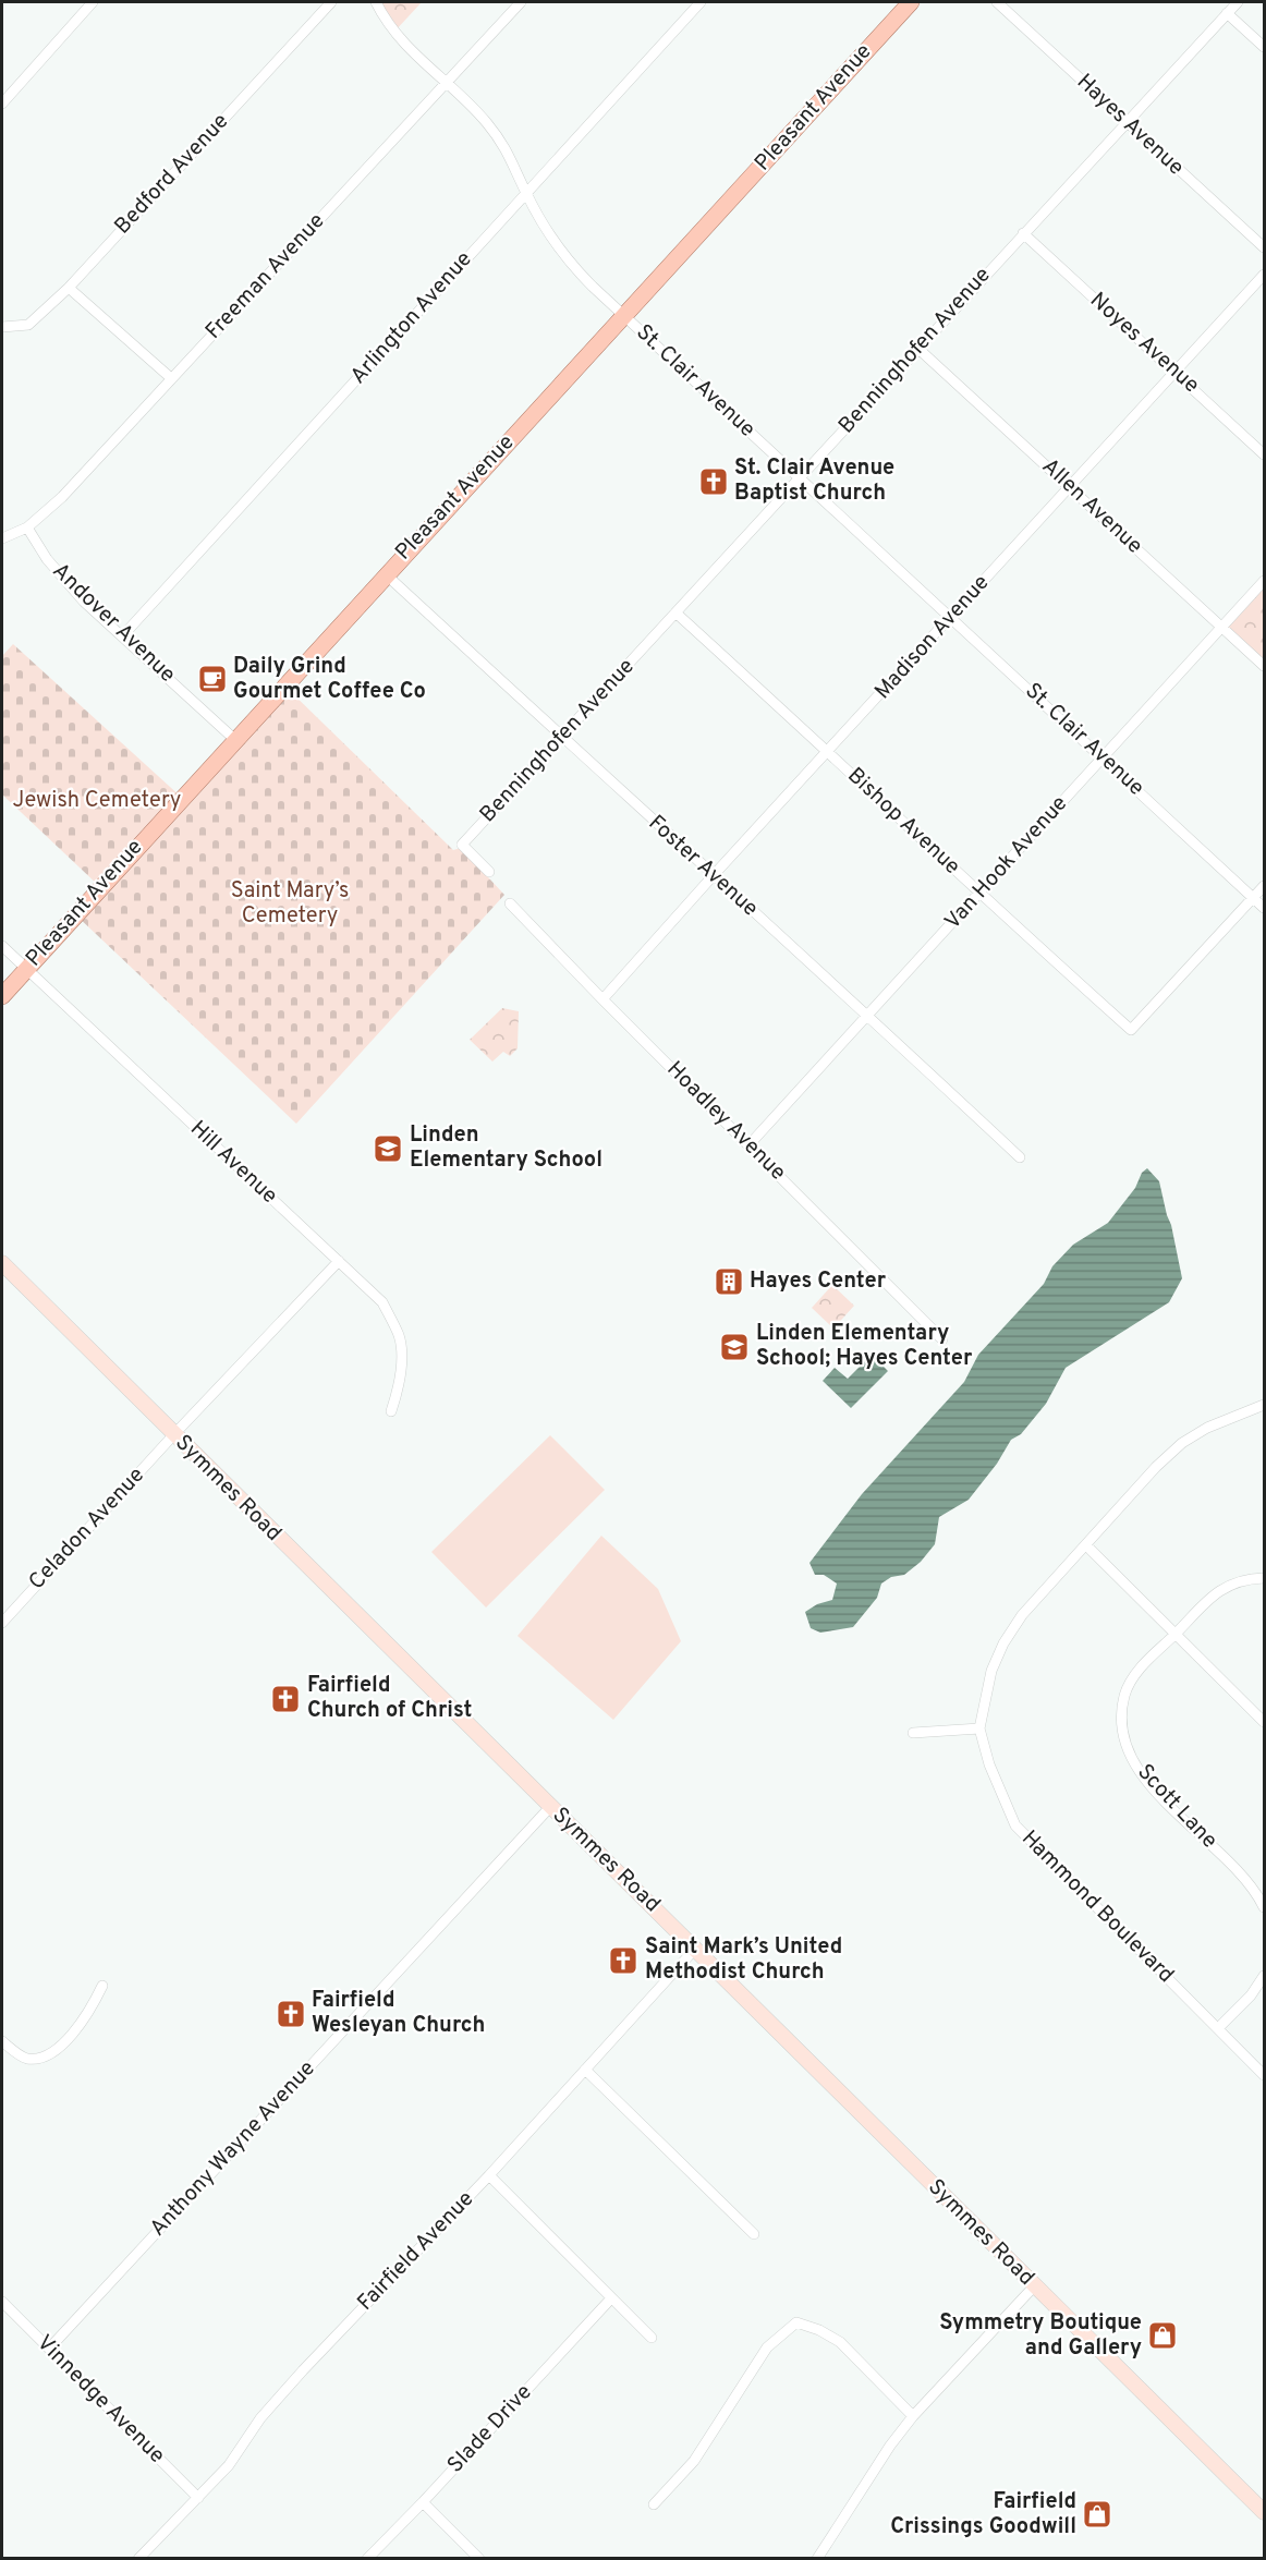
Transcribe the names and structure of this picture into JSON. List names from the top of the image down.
{
  "streets": {
    "main road": ["Pleasant Avenue", "Symmes Road"],
    "street": [
      "Hayes Avenue",
      "Bedford Avenue",
      "Freeman Avenue",
      "Arlington Avenue",
      "Noyes Avenue",
      "Benninghofen Avenue",
      "St. Clair Avenue",
      "Allen Avenue",
      "Andover Avenue",
      "Madison Avenue",
      "Bishop Avenue",
      "Van Hook Avenue",
      "Foster Avenue",
      "Hoadley Avenue",
      "Hill Avenue",
      "Celadon Avenue",
      "Scott Lane",
      "Hammond Boulevard",
      "Anthony Wayne Avenue",
      "Fairfield Avenue",
      "Vinnedge Avenue",
      "Slade Drive"
    ]
  },
  "crossings": [
    ["Pleasant Avenue", "St. Clair Avenue"],
    ["Pleasant Avenue", "Andover Avenue"],
    ["Pleasant Avenue", "Foster Avenue"],
    ["Pleasant Avenue", "Hill Avenue"],
    ["Hayes Avenue", "Benninghofen Avenue"],
    ["Freeman Avenue", "St. Clair Avenue"],
    ["Freeman Avenue", "Andover Avenue"],
    ["Arlington Avenue", "St. Clair Avenue"],
    ["Arlington Avenue", "Andover Avenue"],
    ["Noyes Avenue", "Benninghofen Avenue"],
    ["Noyes Avenue", "Madison Avenue"],
    ["Benninghofen Avenue", "St. Clair Avenue"],
    ["Benninghofen Avenue", "Allen Avenue"],
    ["Benninghofen Avenue", "Bishop Avenue"],
    ["Benninghofen Avenue", "Foster Avenue"],
    ["St. Clair Avenue", "Madison Avenue"],
    ["St. Clair Avenue", "Bishop Avenue"],
    ["St. Clair Avenue", "Van Hook Avenue"],
    ["Allen Avenue", "Madison Avenue"],
    ["Allen Avenue", "Van Hook Avenue"],
    ["Madison Avenue", "Bishop Avenue"],
    ["Madison Avenue", "Foster Avenue"],
    ["Madison Avenue", "Hoadley Avenue"],
    ["Bishop Avenue", "Van Hook Avenue"],
    ["Van Hook Avenue", "Foster Avenue"],
    ["Van Hook Avenue", "Hoadley Avenue"],
    ["Symmes Road", "Celadon Avenue"],
    ["Symmes Road", "Anthony Wayne Avenue"],
    ["Symmes Road", "Fairfield Avenue"],
    ["Anthony Wayne Avenue", "Vinnedge Avenue"],
    ["Fairfield Avenue", "Vinnedge Avenue"]
  ],
  "parks": ["Jewish Cemetery", "Saint Mary’s Cemetery"],
  "places": {
    "church": [
      "St. Clair Avenue Baptist Church",
      "Fairfield Church of Christ",
      "Saint Mark’s United Methodist Church",
      "Fairfield Wesleyan Church"
    ],
    "cafe": ["Daily Grind Gourmet Coffee Co"],
    "school or university": ["Linden Elementary School", "Linden Elementary School; Hayes Center"],
    "building": ["Hayes Center"],
    "shop": ["Symmetry Boutique and Gallery", "Fairfield Crissings Goodwill"]
  }
}
